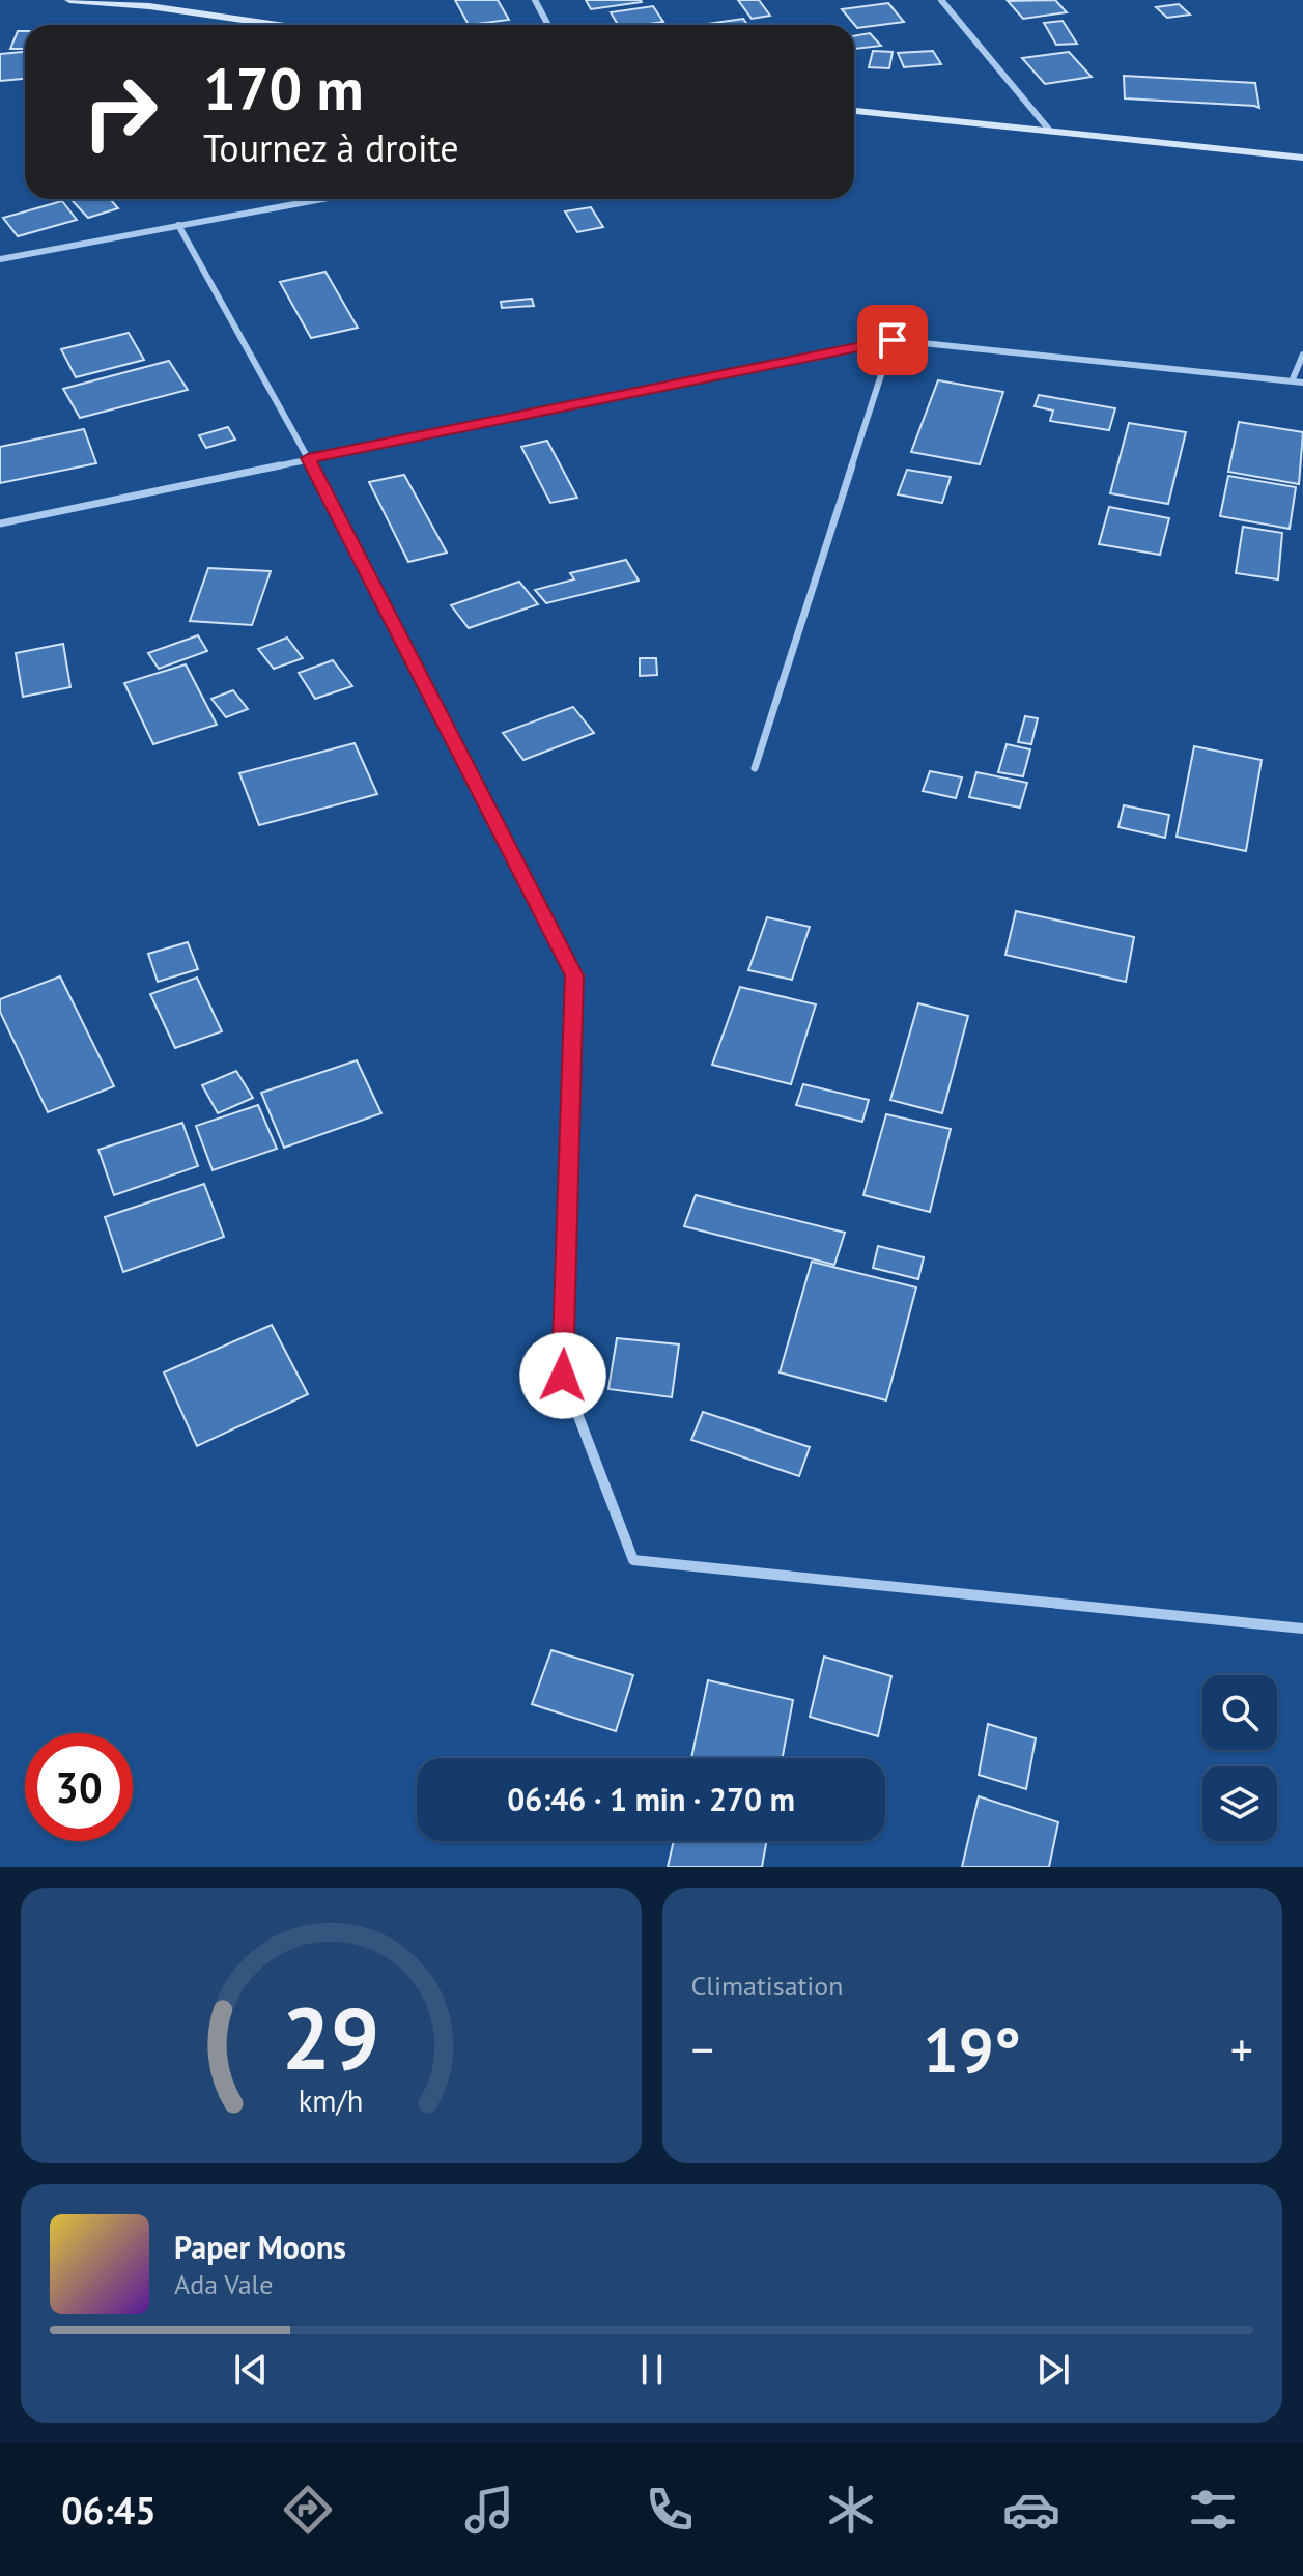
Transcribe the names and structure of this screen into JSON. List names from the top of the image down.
{
  "page": {
    "turn": ["170 m", "Tournez à droite"],
    "limit": "30",
    "trip": "06:46 · 1 min · 270 m",
    "tile": "Climatisation",
    "heat": ["−", "19°", "+"],
    "song": ["Paper Moons", "Ada Vale"],
    "tabs": "06:45",
    "gauge": ["29", "km/h"]
  }
}
